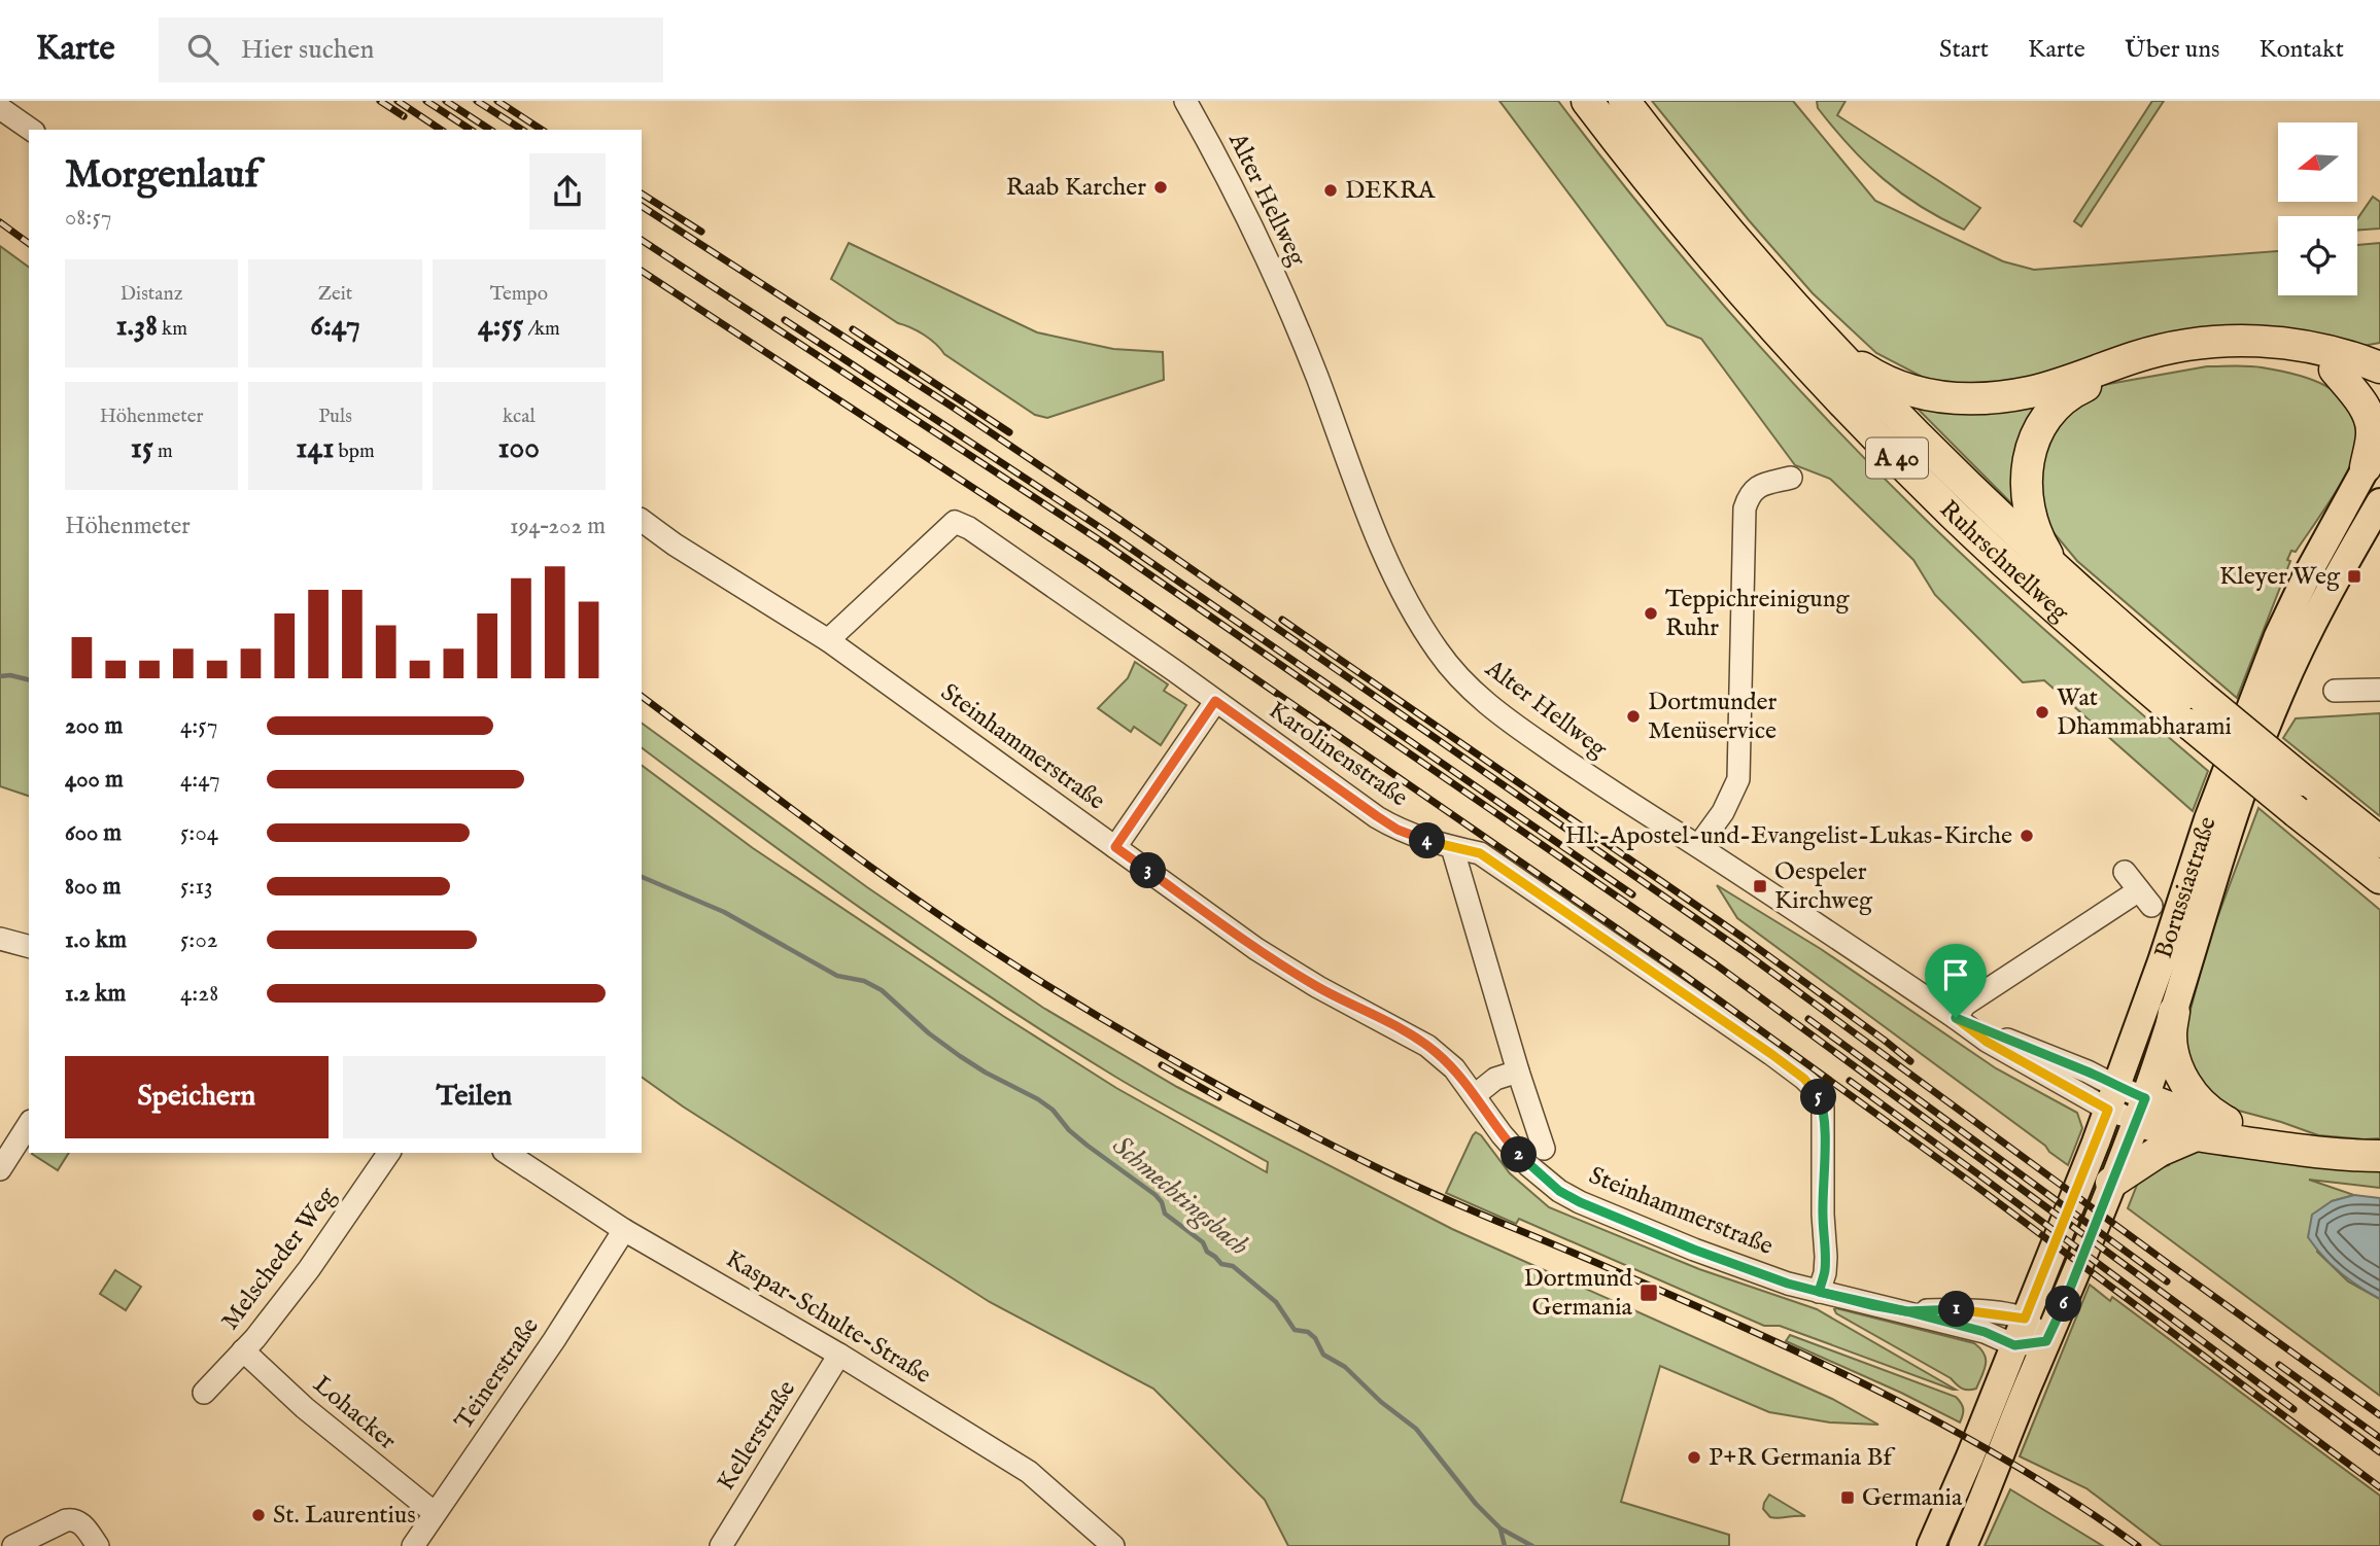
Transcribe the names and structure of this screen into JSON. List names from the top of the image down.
{
  "streets": {
    "highway": ["A 40", "Ruhrschnellweg"],
    "main road": ["Borussiastraße"],
    "street": [
      "Alter Hellweg",
      "Steinhammerstraße",
      "Karolinenstraße",
      "Melscheder Weg",
      "Kaspar-Schulte-Straße",
      "Teinerstraße",
      "Lohacker",
      "Kellerstraße"
    ]
  },
  "crossings": [
    ["Alter Hellweg", "Borussiastraße"],
    ["Steinhammerstraße", "Karolinenstraße"],
    ["Steinhammerstraße", "Borussiastraße"],
    ["Melscheder Weg", "Lohacker"],
    ["Kaspar-Schulte-Straße", "Teinerstraße"],
    ["Kaspar-Schulte-Straße", "Kellerstraße"],
    ["Teinerstraße", "Lohacker"]
  ],
  "water": ["Schmechtingsbach"],
  "places": {
    "other": [
      "Raab Karcher",
      "DEKRA",
      "Teppichreinigung Ruhr",
      "Wat Dhammabharami",
      "Dortmunder Menüservice",
      "Hl.-Apostel-und-Evangelist-Lukas-Kirche",
      "P+R Germania Bf",
      "St. Laurentius"
    ],
    "transit": [
      "Kleyer Weg",
      "Oespeler Kirchweg",
      "Dortmund Germania",
      "Germania"
    ]
  },
  "north": "left",
  "page": {
    "header": "Karte",
    "search": "Hier suchen",
    "nav": [
      "Start",
      "Karte",
      "Über uns",
      "Kontakt"
    ],
    "heading": ["Morgenlauf", "08:57"],
    "stats": [
      ["Distanz", "1.38 km"],
      ["Zeit", "6:47"],
      ["Tempo", "4:55 /km"],
      ["Höhenmeter", "15 m"],
      ["Puls", "141 bpm"],
      ["kcal", "100"]
    ],
    "chart": ["Höhenmeter", "194–202 m"],
    "list": [
      {
        "name": "200 m",
        "note": "4:57"
      },
      {
        "name": "400 m",
        "note": "4:47"
      },
      {
        "name": "600 m",
        "note": "5:04"
      },
      {
        "name": "800 m",
        "note": "5:13"
      },
      {
        "name": "1.0 km",
        "note": "5:02"
      },
      {
        "name": "1.2 km",
        "note": "4:28"
      }
    ],
    "pins": [
      "4",
      "3",
      "5",
      "2",
      "6",
      "1"
    ],
    "buttons": ["Speichern", "Teilen"]
  }
}
